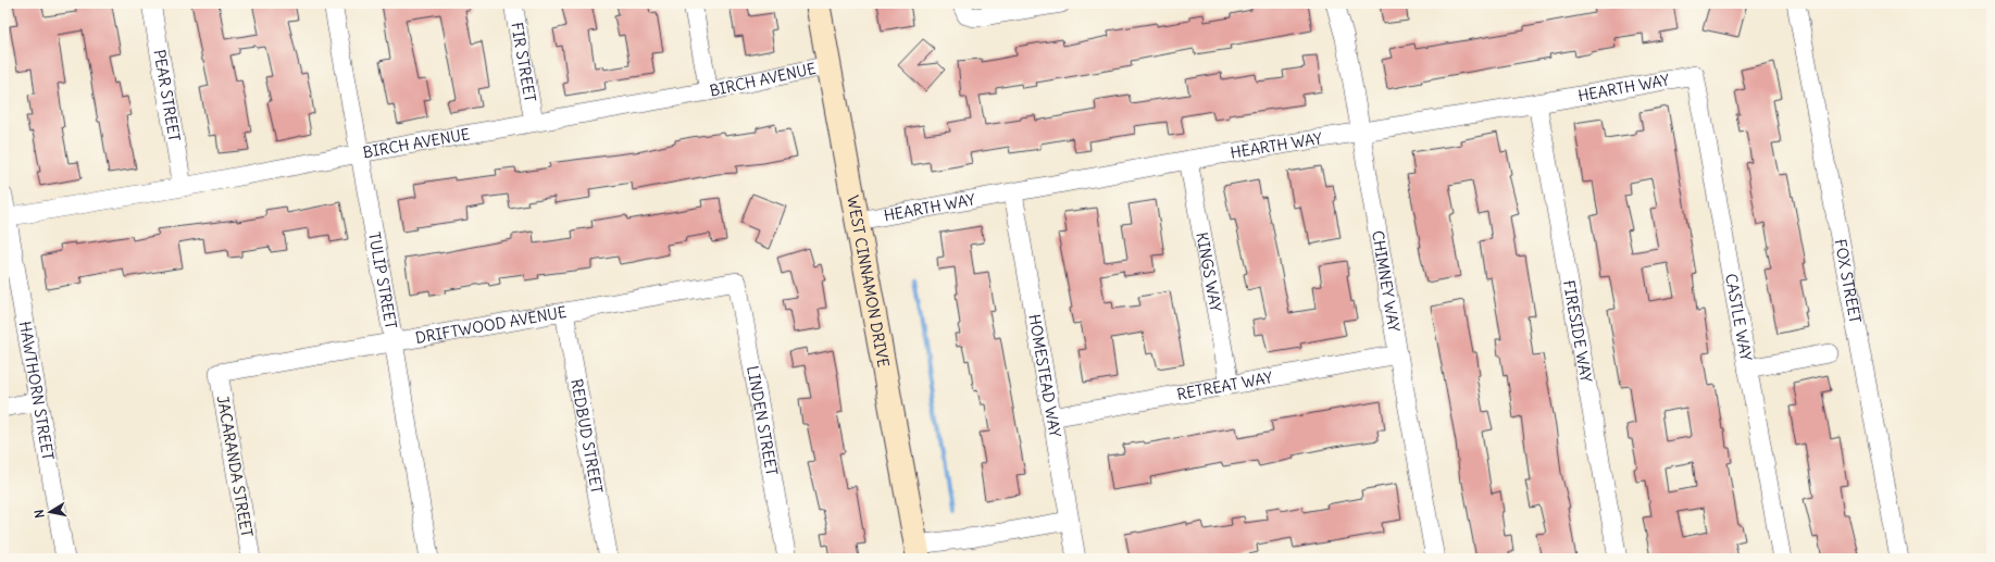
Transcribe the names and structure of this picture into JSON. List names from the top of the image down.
{
  "streets": {
    "main road": ["WEST CINNAMON DRIVE"],
    "street": [
      "FIR STREET",
      "BIRCH AVENUE",
      "HEARTH WAY",
      "PEAR STREET",
      "KINGS WAY",
      "TULIP STREET",
      "CHIMNEY WAY",
      "FOX STREET",
      "CASTLE WAY",
      "DRIFTWOOD AVENUE",
      "FIRESIDE WAY",
      "HOMESTEAD WAY",
      "RETREAT WAY",
      "HAWTHORN STREET",
      "LINDEN STREET",
      "REDBUD STREET",
      "JACARANDA STREET"
    ]
  },
  "crossings": [
    ["FIR STREET", "BIRCH AVENUE"],
    ["BIRCH AVENUE", "PEAR STREET"],
    ["BIRCH AVENUE", "TULIP STREET"],
    ["BIRCH AVENUE", "WEST CINNAMON DRIVE"],
    ["BIRCH AVENUE", "HAWTHORN STREET"],
    ["HEARTH WAY", "KINGS WAY"],
    ["HEARTH WAY", "WEST CINNAMON DRIVE"],
    ["HEARTH WAY", "CHIMNEY WAY"],
    ["HEARTH WAY", "CASTLE WAY"],
    ["HEARTH WAY", "FIRESIDE WAY"],
    ["HEARTH WAY", "HOMESTEAD WAY"],
    ["KINGS WAY", "RETREAT WAY"],
    ["TULIP STREET", "DRIFTWOOD AVENUE"],
    ["CHIMNEY WAY", "RETREAT WAY"],
    ["DRIFTWOOD AVENUE", "LINDEN STREET"],
    ["DRIFTWOOD AVENUE", "REDBUD STREET"],
    ["DRIFTWOOD AVENUE", "JACARANDA STREET"],
    ["HOMESTEAD WAY", "RETREAT WAY"]
  ],
  "north": "left"
}
